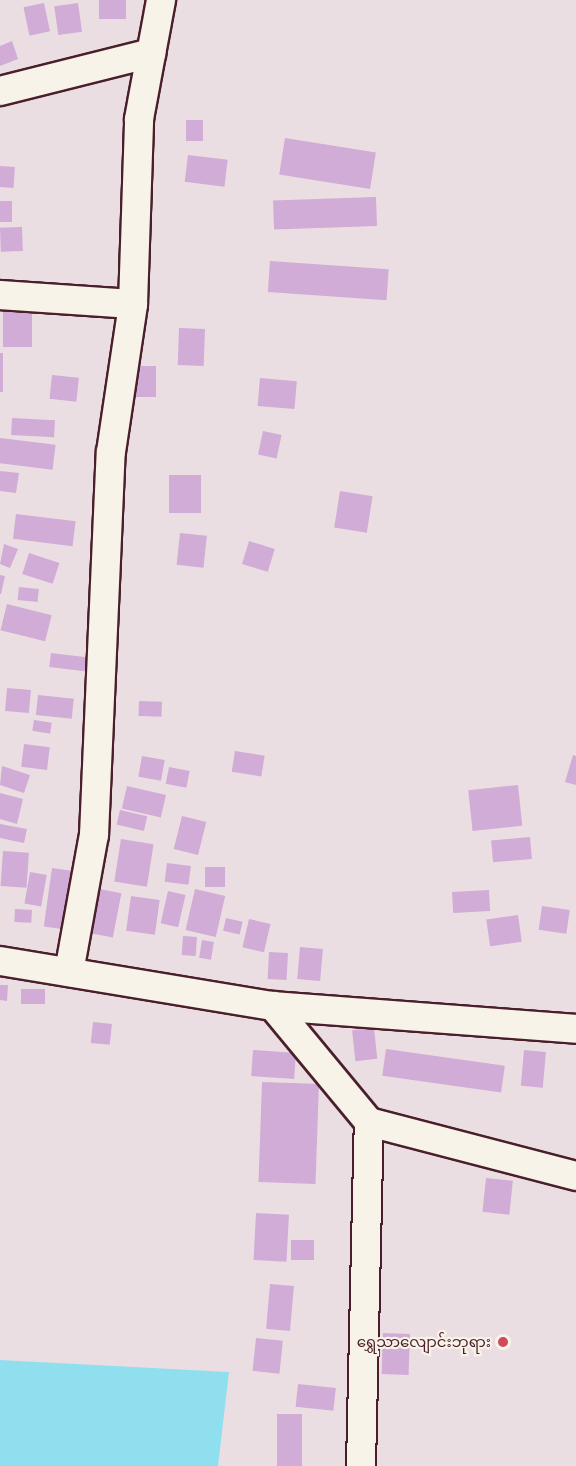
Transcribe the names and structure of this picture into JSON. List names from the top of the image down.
{
  "places": ["ရွှေသာလျောင်းဘုရား"]
}
